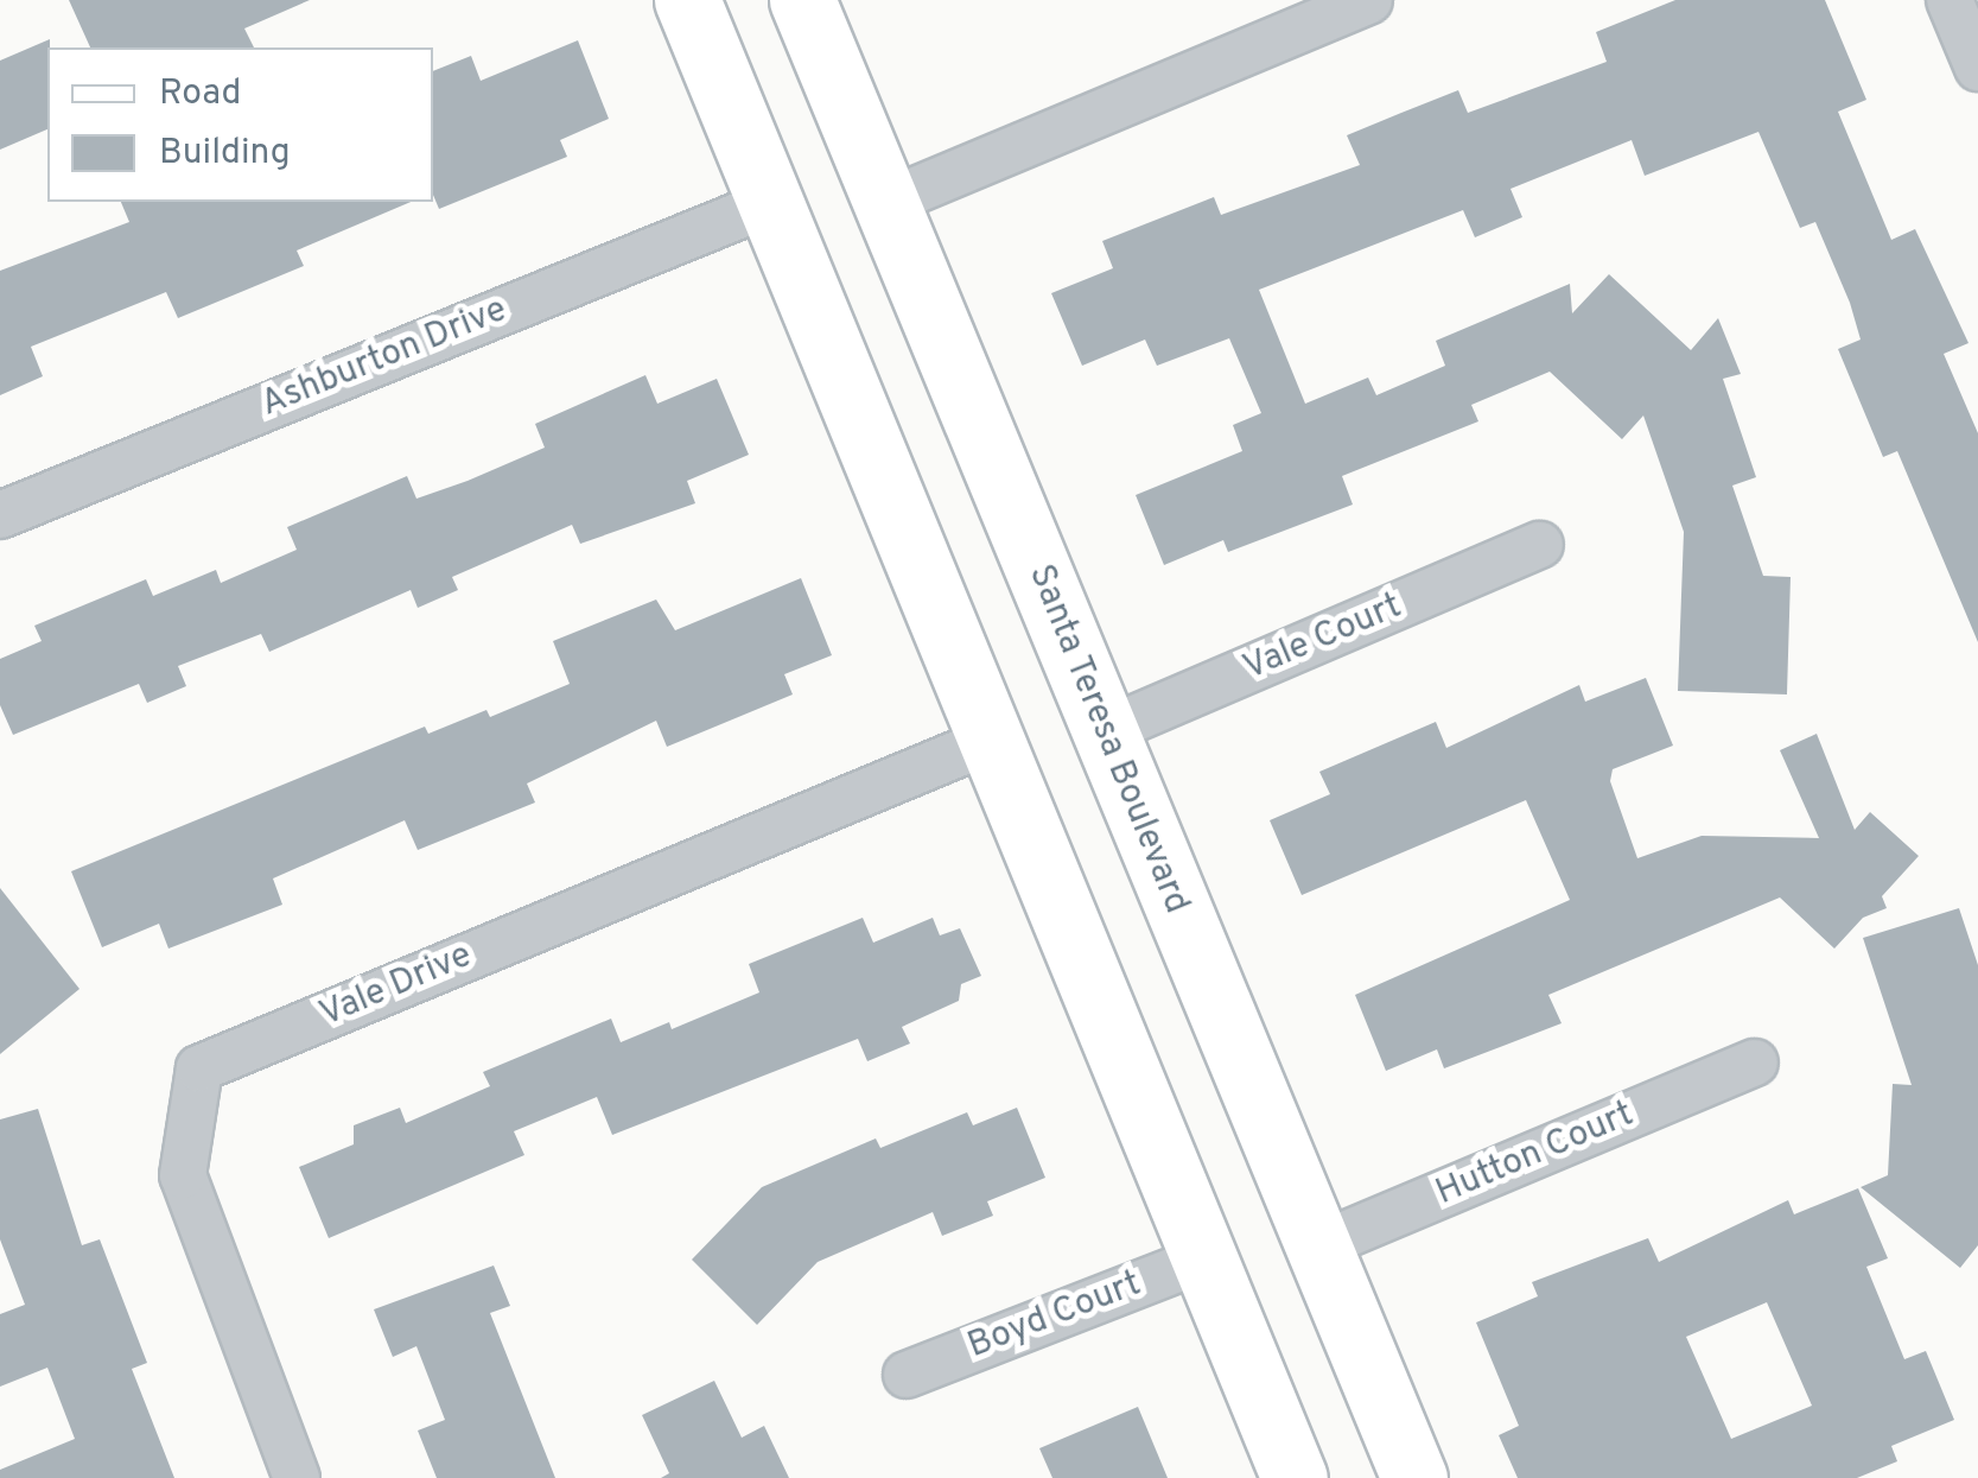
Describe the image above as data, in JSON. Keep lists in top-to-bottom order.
{
  "streets": {
    "main road": ["Santa Teresa Boulevard"],
    "street": [
      "Ashburton Drive",
      "Vale Court",
      "Vale Drive",
      "Hutton Court",
      "Boyd Court"
    ]
  },
  "crossings": [
    ["Vale Court", "Santa Teresa Boulevard"],
    ["Santa Teresa Boulevard", "Hutton Court"]
  ],
  "legend": ["Road", "Building"]
}
